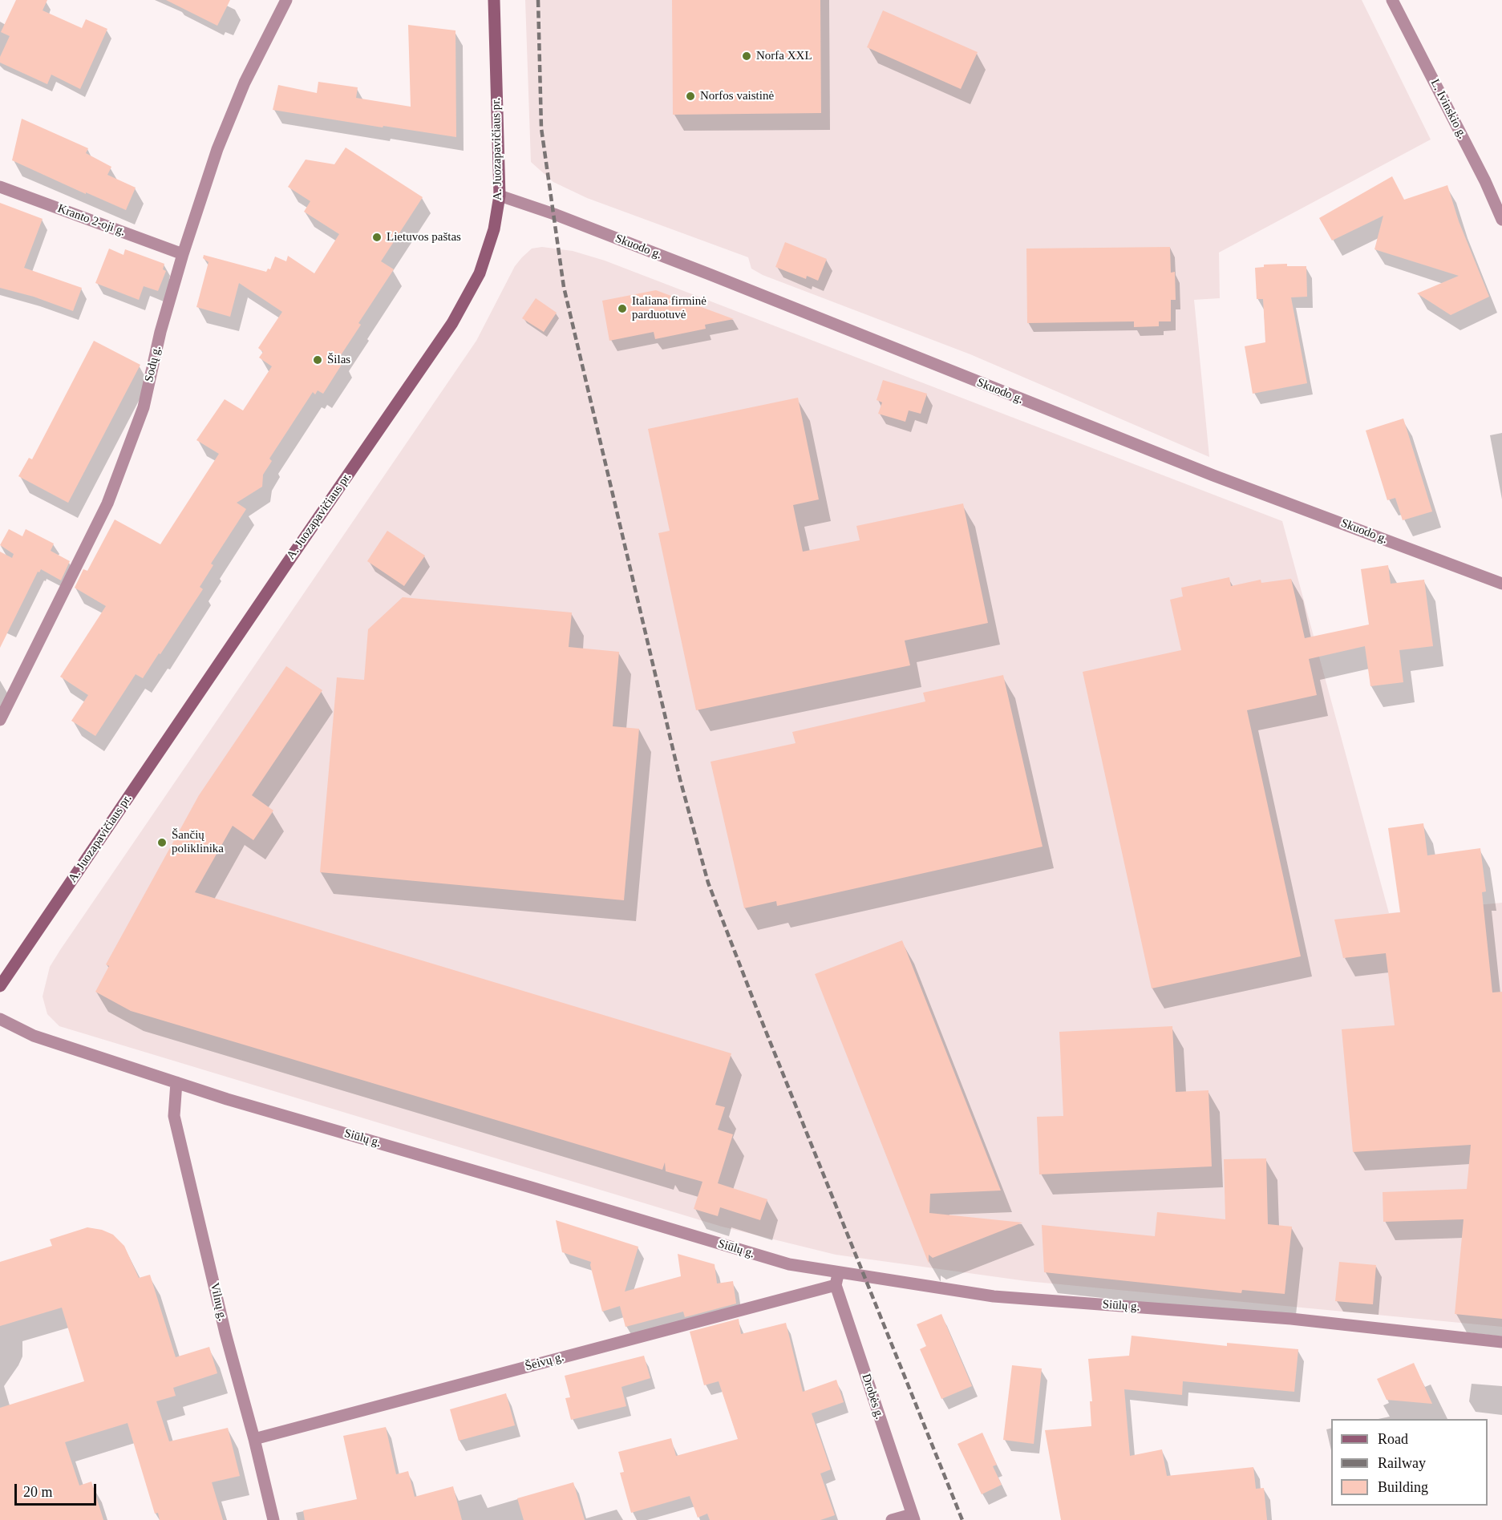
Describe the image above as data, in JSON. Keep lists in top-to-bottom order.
{
  "streets": {
    "main road": ["A. Juozapavičiaus pr."],
    "street": [
      "L. Ivinskio g.",
      "Kranto 2-oji g.",
      "Skuodo g.",
      "Sodų g.",
      "Siūlų g.",
      "Vilnų g.",
      "Šeivų g.",
      "Drobės g."
    ]
  },
  "crossings": [
    ["A. Juozapavičiaus pr.", "Skuodo g."],
    ["Kranto 2-oji g.", "Sodų g."],
    ["Siūlų g.", "Vilnų g."],
    ["Vilnų g.", "Šeivų g."],
    ["Šeivų g.", "Drobės g."]
  ],
  "places": [
    "Norfa XXL",
    "Norfos vaistinė",
    "Lietuvos paštas",
    "Italiana firminė parduotuvė",
    "Šilas",
    "Šančių poliklinika"
  ],
  "legend": ["Road", "Railway", "Building"],
  "scale_bar": "20 m"
}
